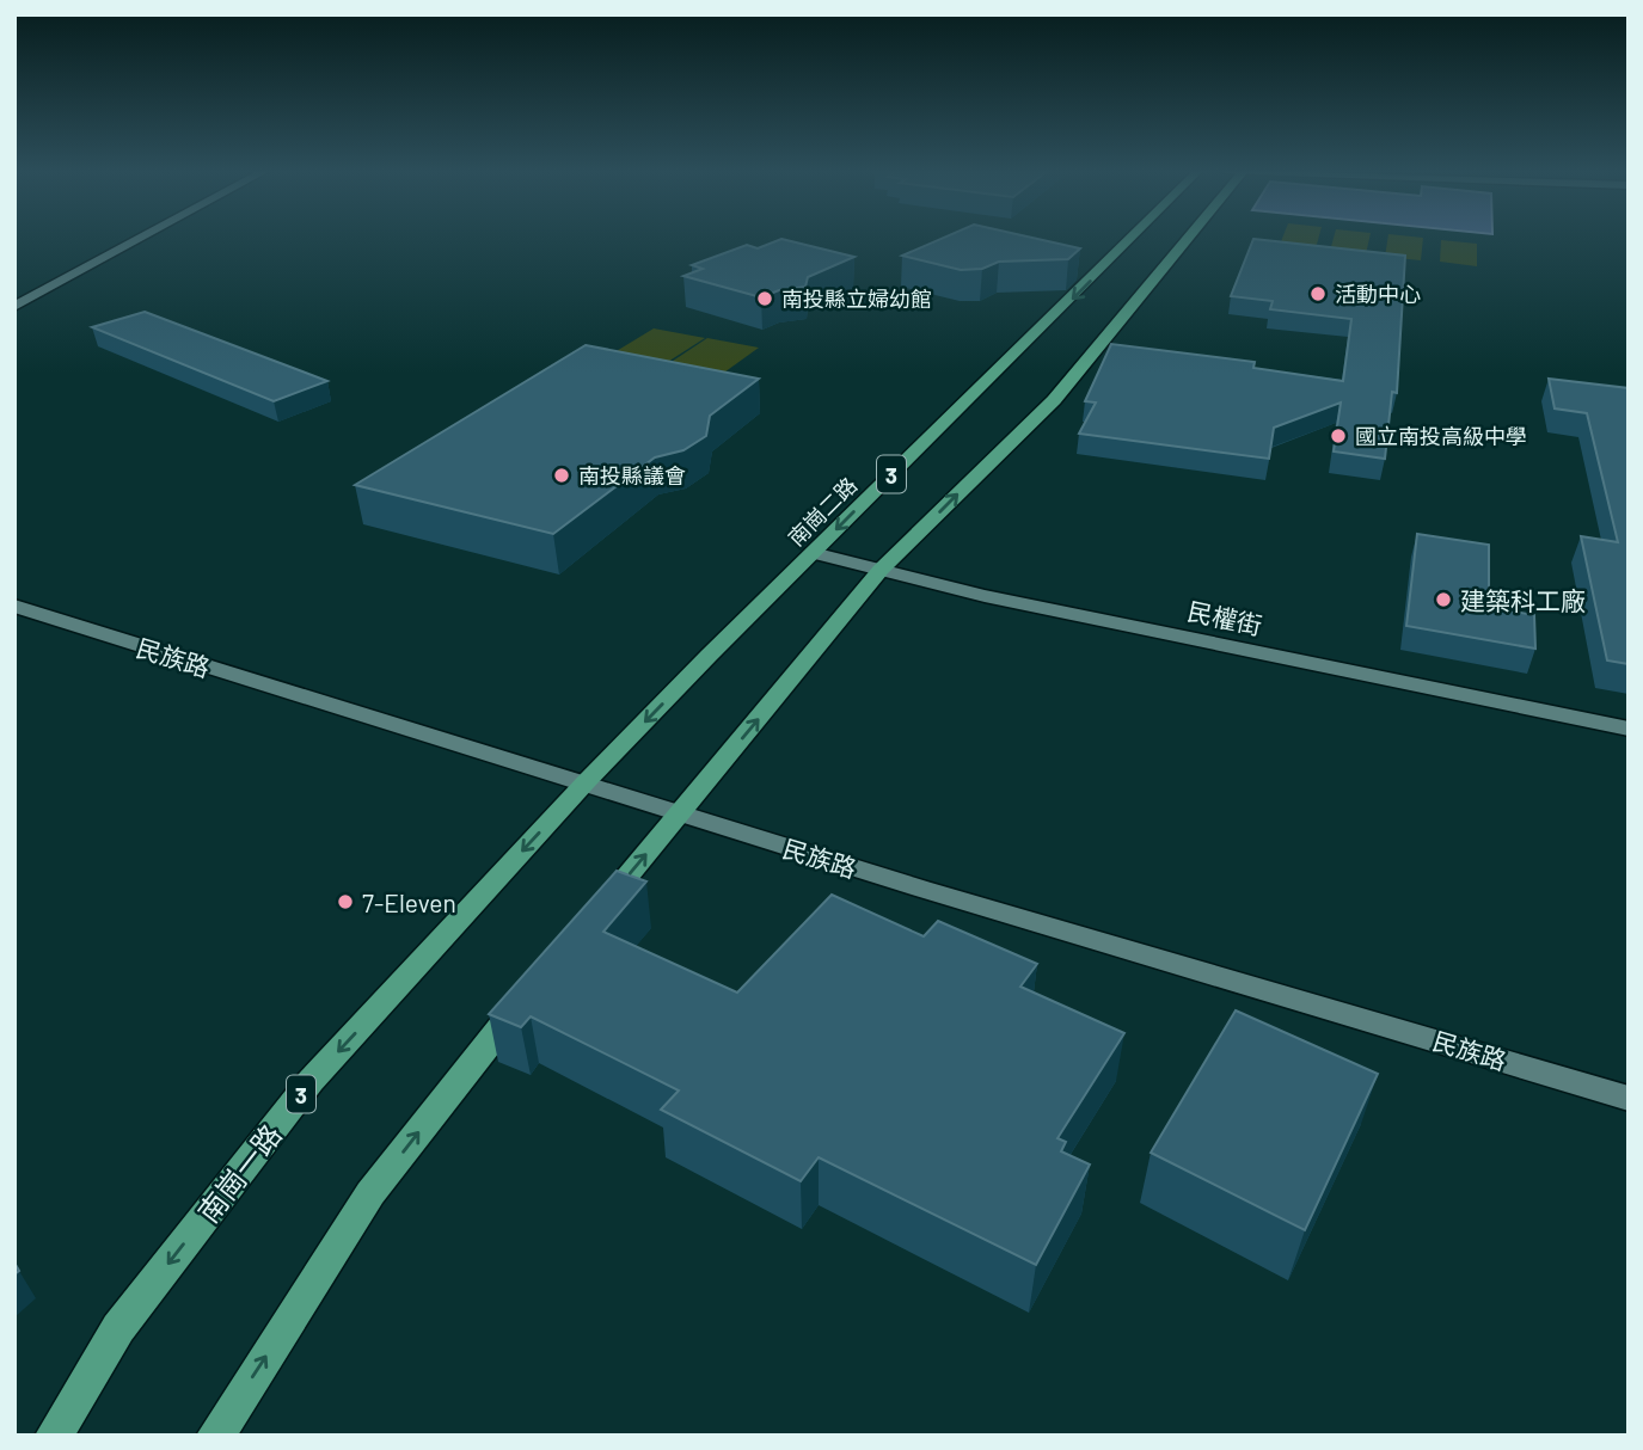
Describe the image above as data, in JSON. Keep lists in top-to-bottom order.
{
  "streets": {
    "main road": ["3", "南崗二路", "南崗一路"],
    "street": ["民權街", "民族路"]
  },
  "crossings": [
    ["3", "民權街"],
    ["3", "民族路"],
    ["南崗二路", "民權街"],
    ["南崗二路", "民族路"],
    ["南崗二路", "南崗一路"],
    ["民族路", "南崗一路"]
  ],
  "places": [
    "活動中心",
    "南投縣立婦幼館",
    "國立南投高級中學",
    "南投縣議會",
    "建築科工廠",
    "7-Eleven"
  ]
}
